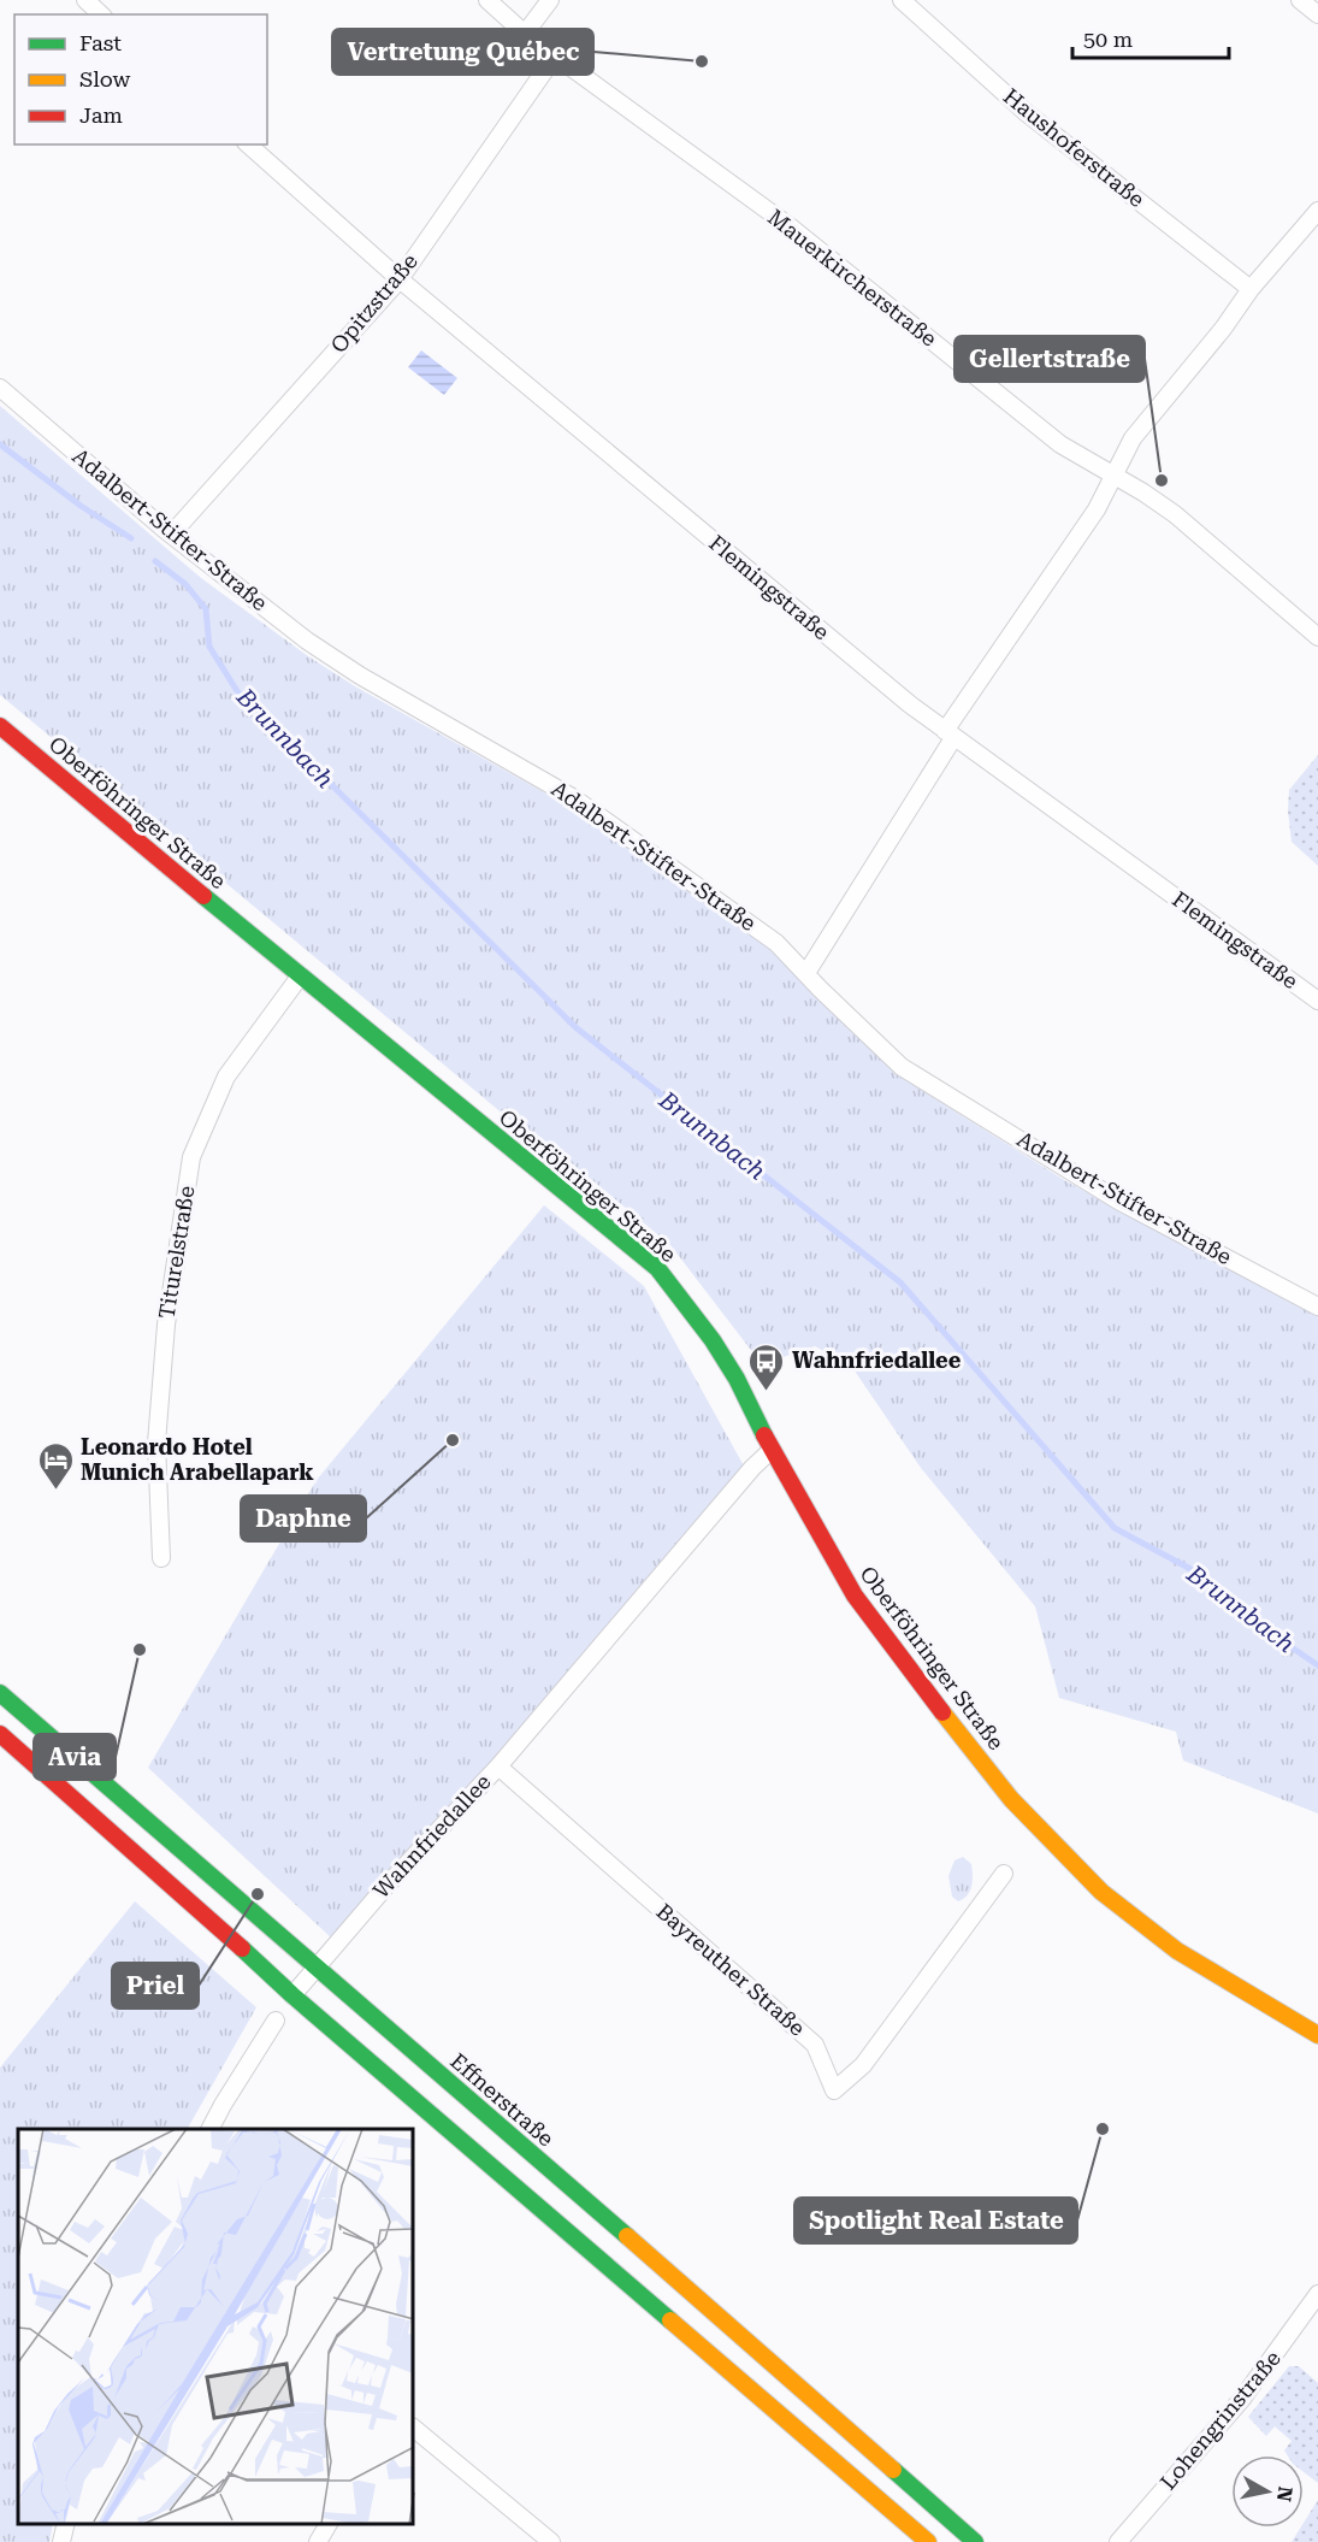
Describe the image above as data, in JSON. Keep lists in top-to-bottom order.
{
  "streets": {
    "main road": ["Oberföhringer Straße", "Effnerstraße"],
    "street": [
      "Haushoferstraße",
      "Mauerkircherstraße",
      "Opitzstraße",
      "Adalbert-Stifter-Straße",
      "Flemingstraße",
      "Titurelstraße",
      "Wahnfriedallee",
      "Bayreuther Straße",
      "Lohengrinstraße"
    ]
  },
  "crossings": [
    ["Mauerkircherstraße", "Opitzstraße"],
    ["Opitzstraße", "Adalbert-Stifter-Straße"],
    ["Opitzstraße", "Flemingstraße"],
    ["Oberföhringer Straße", "Titurelstraße"],
    ["Oberföhringer Straße", "Wahnfriedallee"],
    ["Wahnfriedallee", "Bayreuther Straße"],
    ["Wahnfriedallee", "Effnerstraße"]
  ],
  "water": ["Brunnbach"],
  "places": {
    "other": [
      "Vertretung Québec",
      "Gellertstraße",
      "Daphne",
      "Avia",
      "Priel",
      "Spotlight Real Estate"
    ],
    "bus stop": ["Wahnfriedallee"],
    "hotel": ["Leonardo Hotel Munich Arabellapark"]
  },
  "legend": ["Fast", "Slow", "Jam"],
  "scale_bar": "50 m",
  "north": "right"
}
